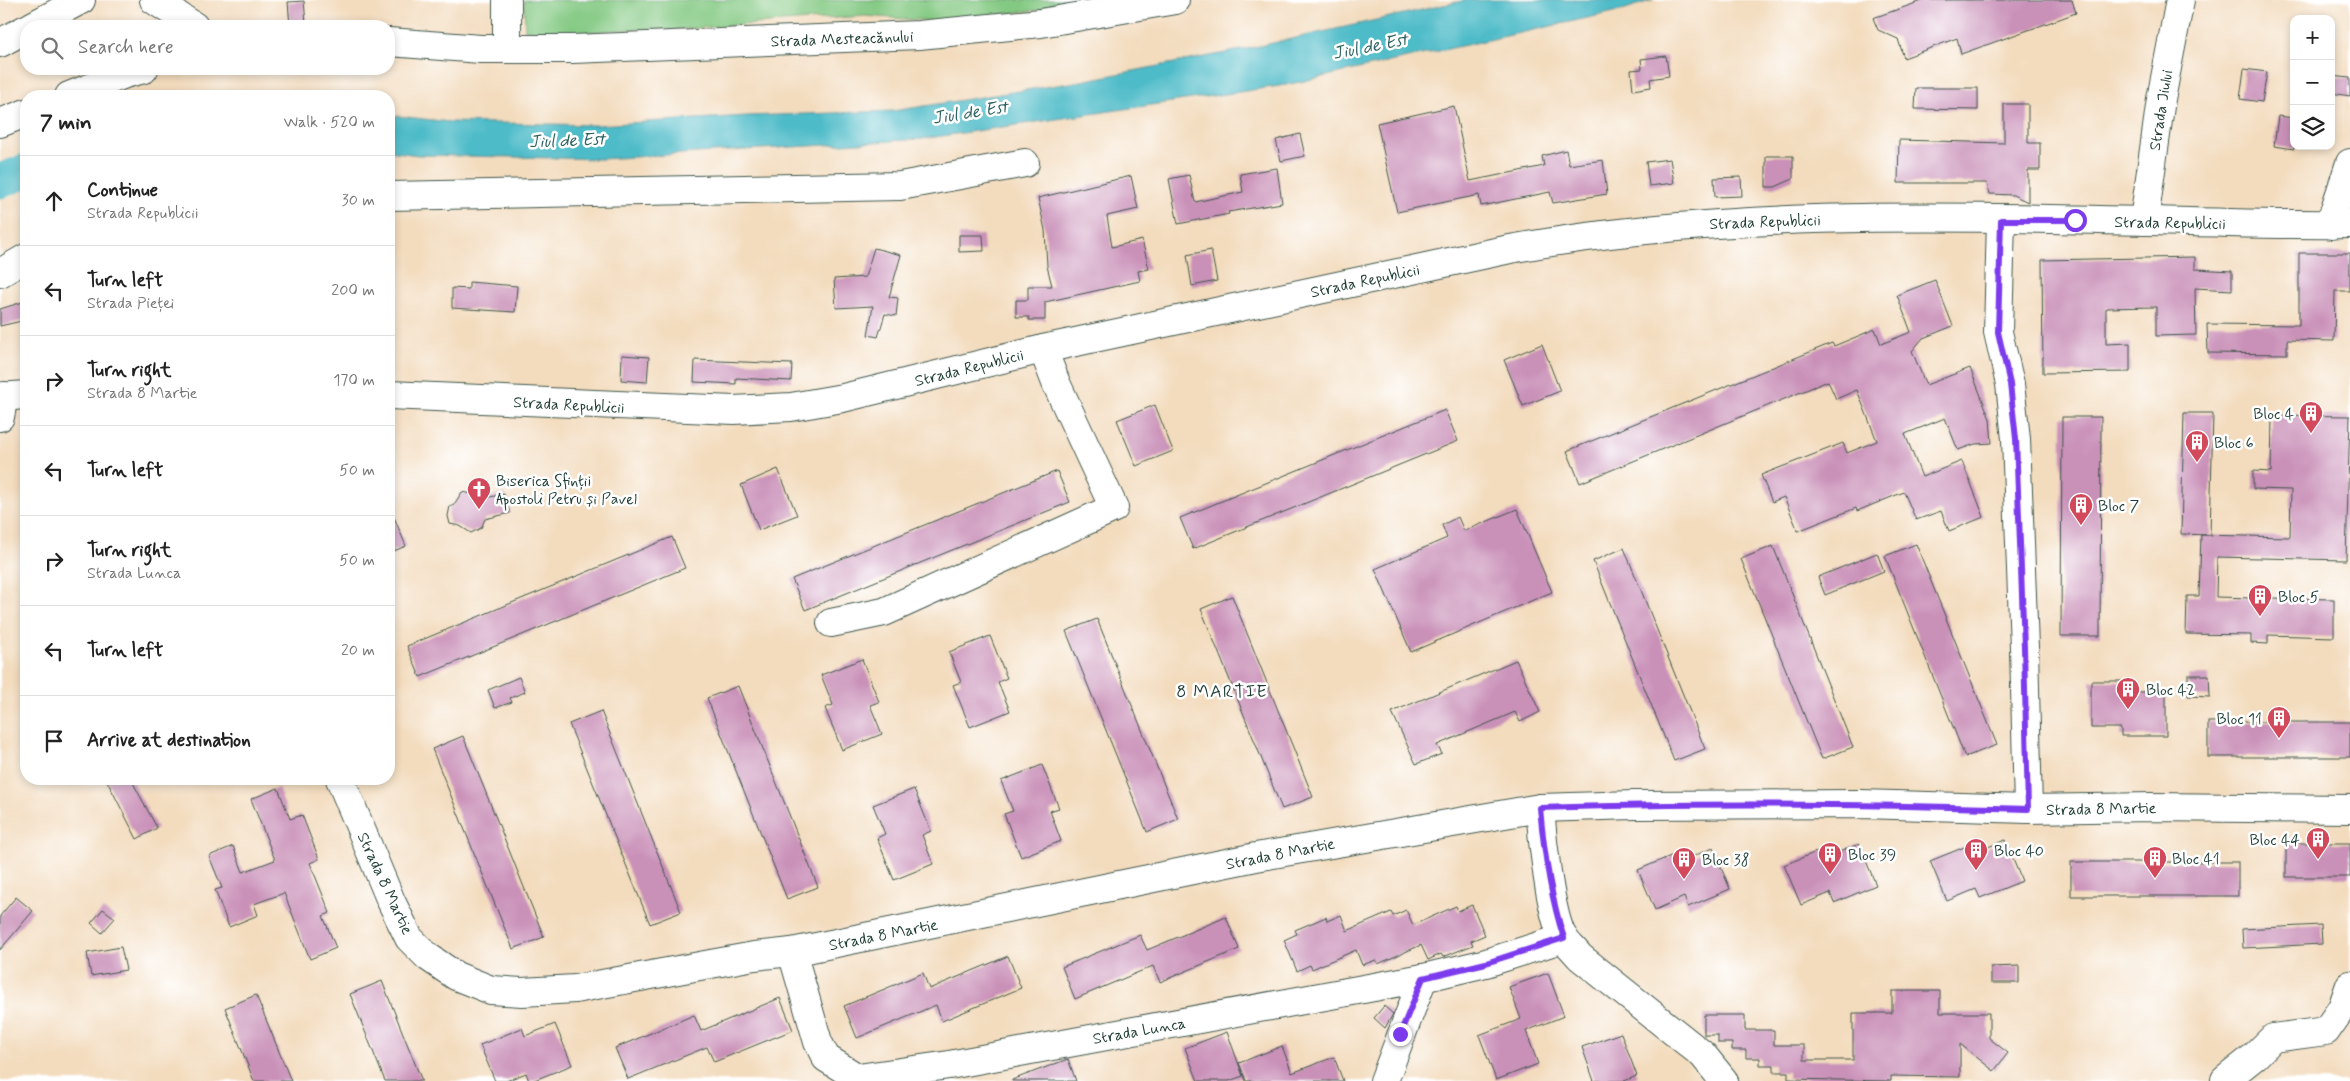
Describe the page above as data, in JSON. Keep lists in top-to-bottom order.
{
  "streets": {
    "street": [
      "Strada Mesteacănului",
      "Strada Jiului",
      "Strada Republicii",
      "Strada 8 Martie",
      "Strada Lunca"
    ]
  },
  "crossings": [
    ["Strada Jiului", "Strada Republicii"],
    ["Strada 8 Martie", "Strada Lunca"]
  ],
  "districts": ["8 MARTIE"],
  "water": ["Jiul de Est"],
  "places": {
    "building": [
      "Bloc 4",
      "Bloc 6",
      "Bloc 7",
      "Bloc 5",
      "Bloc 42",
      "Bloc 11",
      "Bloc 44",
      "Bloc 40",
      "Bloc 39",
      "Bloc 41",
      "Bloc 38"
    ],
    "church": ["Biserica Sfinții Apostoli Petru și Pavel"]
  },
  "page": {
    "map_buttons": ["+", "−"],
    "search": "Search here",
    "heading": ["7 min", "Walk · 520 m"],
    "list": [
      ["Continue", "Strada Republicii", "30 m"],
      ["Turn left", "Strada Pieței", "200 m"],
      ["Turn right", "Strada 8 Martie", "170 m"],
      ["Turn left", "50 m"],
      ["Turn right", "Strada Lunca", "50 m"],
      ["Turn left", "20 m"],
      "Arrive at destination"
    ]
  }
}
